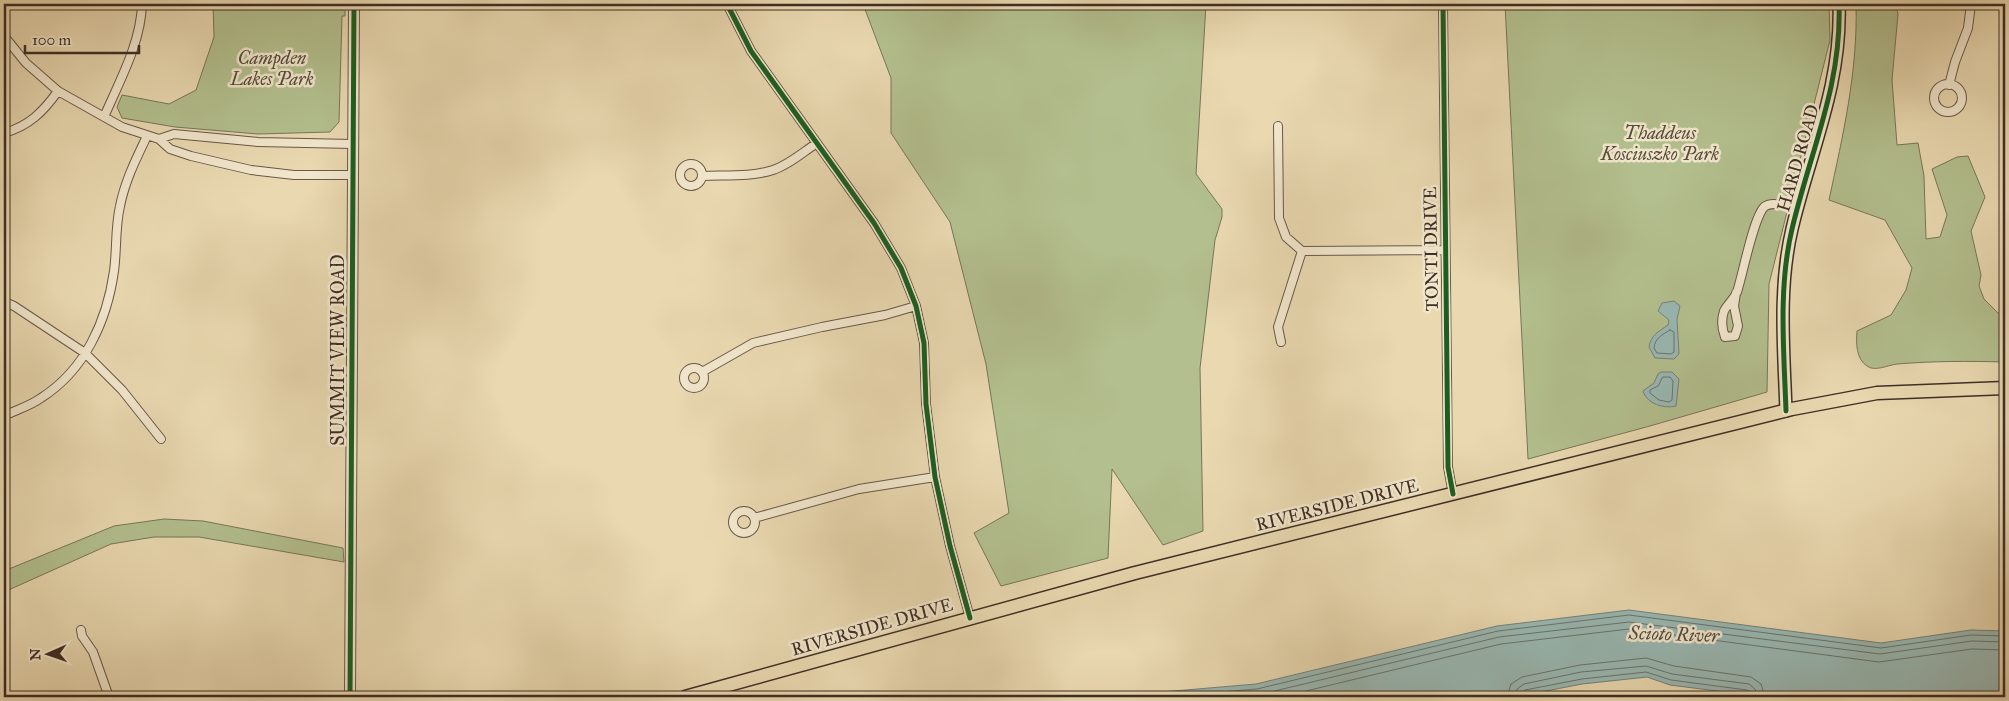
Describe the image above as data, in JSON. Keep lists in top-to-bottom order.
{
  "streets": {
    "main road": ["HARD ROAD", "RIVERSIDE DRIVE"],
    "street": ["TONTI DRIVE", "SUMMIT VIEW ROAD"]
  },
  "crossings": [
    ["HARD ROAD", "RIVERSIDE DRIVE"],
    ["TONTI DRIVE", "RIVERSIDE DRIVE"]
  ],
  "water": ["Scioto River"],
  "parks": ["Campden Lakes Park", "Thaddeus Kosciuszko Park"],
  "scale_bar": "100 m",
  "north": "left"
}
